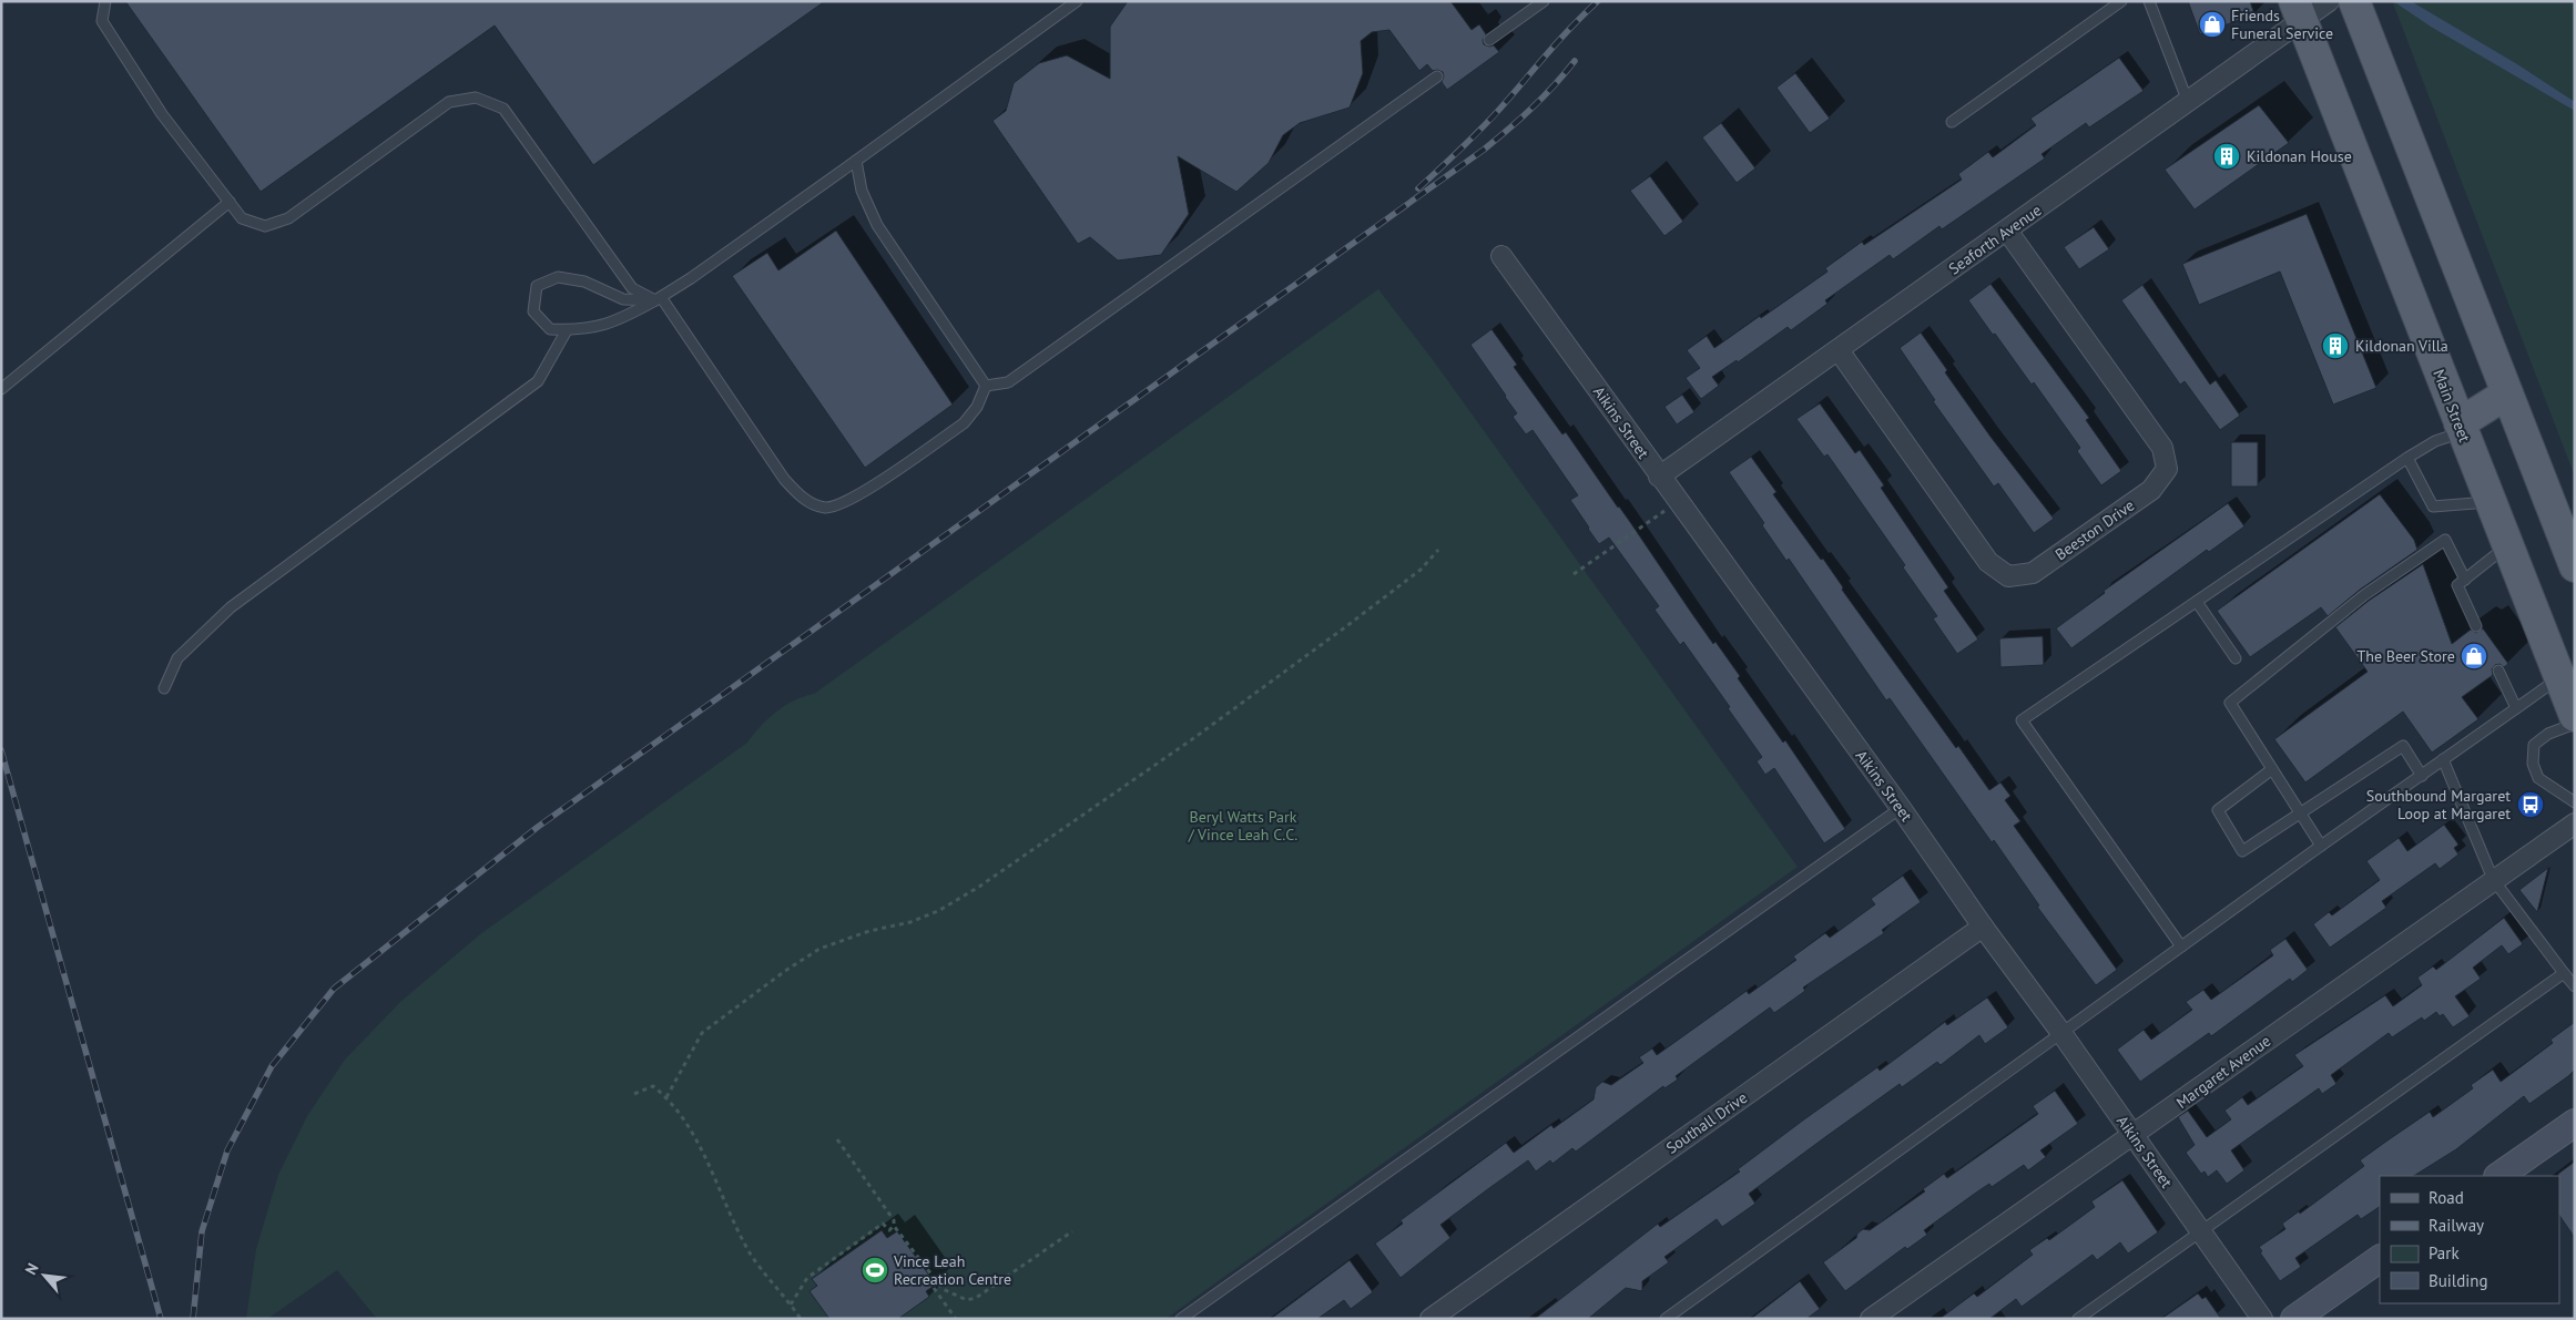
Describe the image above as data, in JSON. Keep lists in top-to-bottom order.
{
  "streets": {
    "main road": ["Main Street"],
    "street": [
      "Seaforth Avenue",
      "Aikins Street",
      "Beeston Drive",
      "Margaret Avenue",
      "Southall Drive"
    ]
  },
  "crossings": [
    ["Seaforth Avenue", "Main Street"],
    ["Seaforth Avenue", "Aikins Street"],
    ["Seaforth Avenue", "Beeston Drive"],
    ["Aikins Street", "Margaret Avenue"],
    ["Aikins Street", "Southall Drive"]
  ],
  "parks": ["Beryl Watts Park / Vince Leah C.C."],
  "places": {
    "shop": ["Friends Funeral Service", "The Beer Store"],
    "building": ["Kildonan House", "Kildonan Villa"],
    "bus stop": ["Southbound Margaret Loop at Margaret"],
    "sports": ["Vince Leah Recreation Centre"]
  },
  "legend": [
    "Road",
    "Railway",
    "Park",
    "Building"
  ],
  "north": "top left"
}
